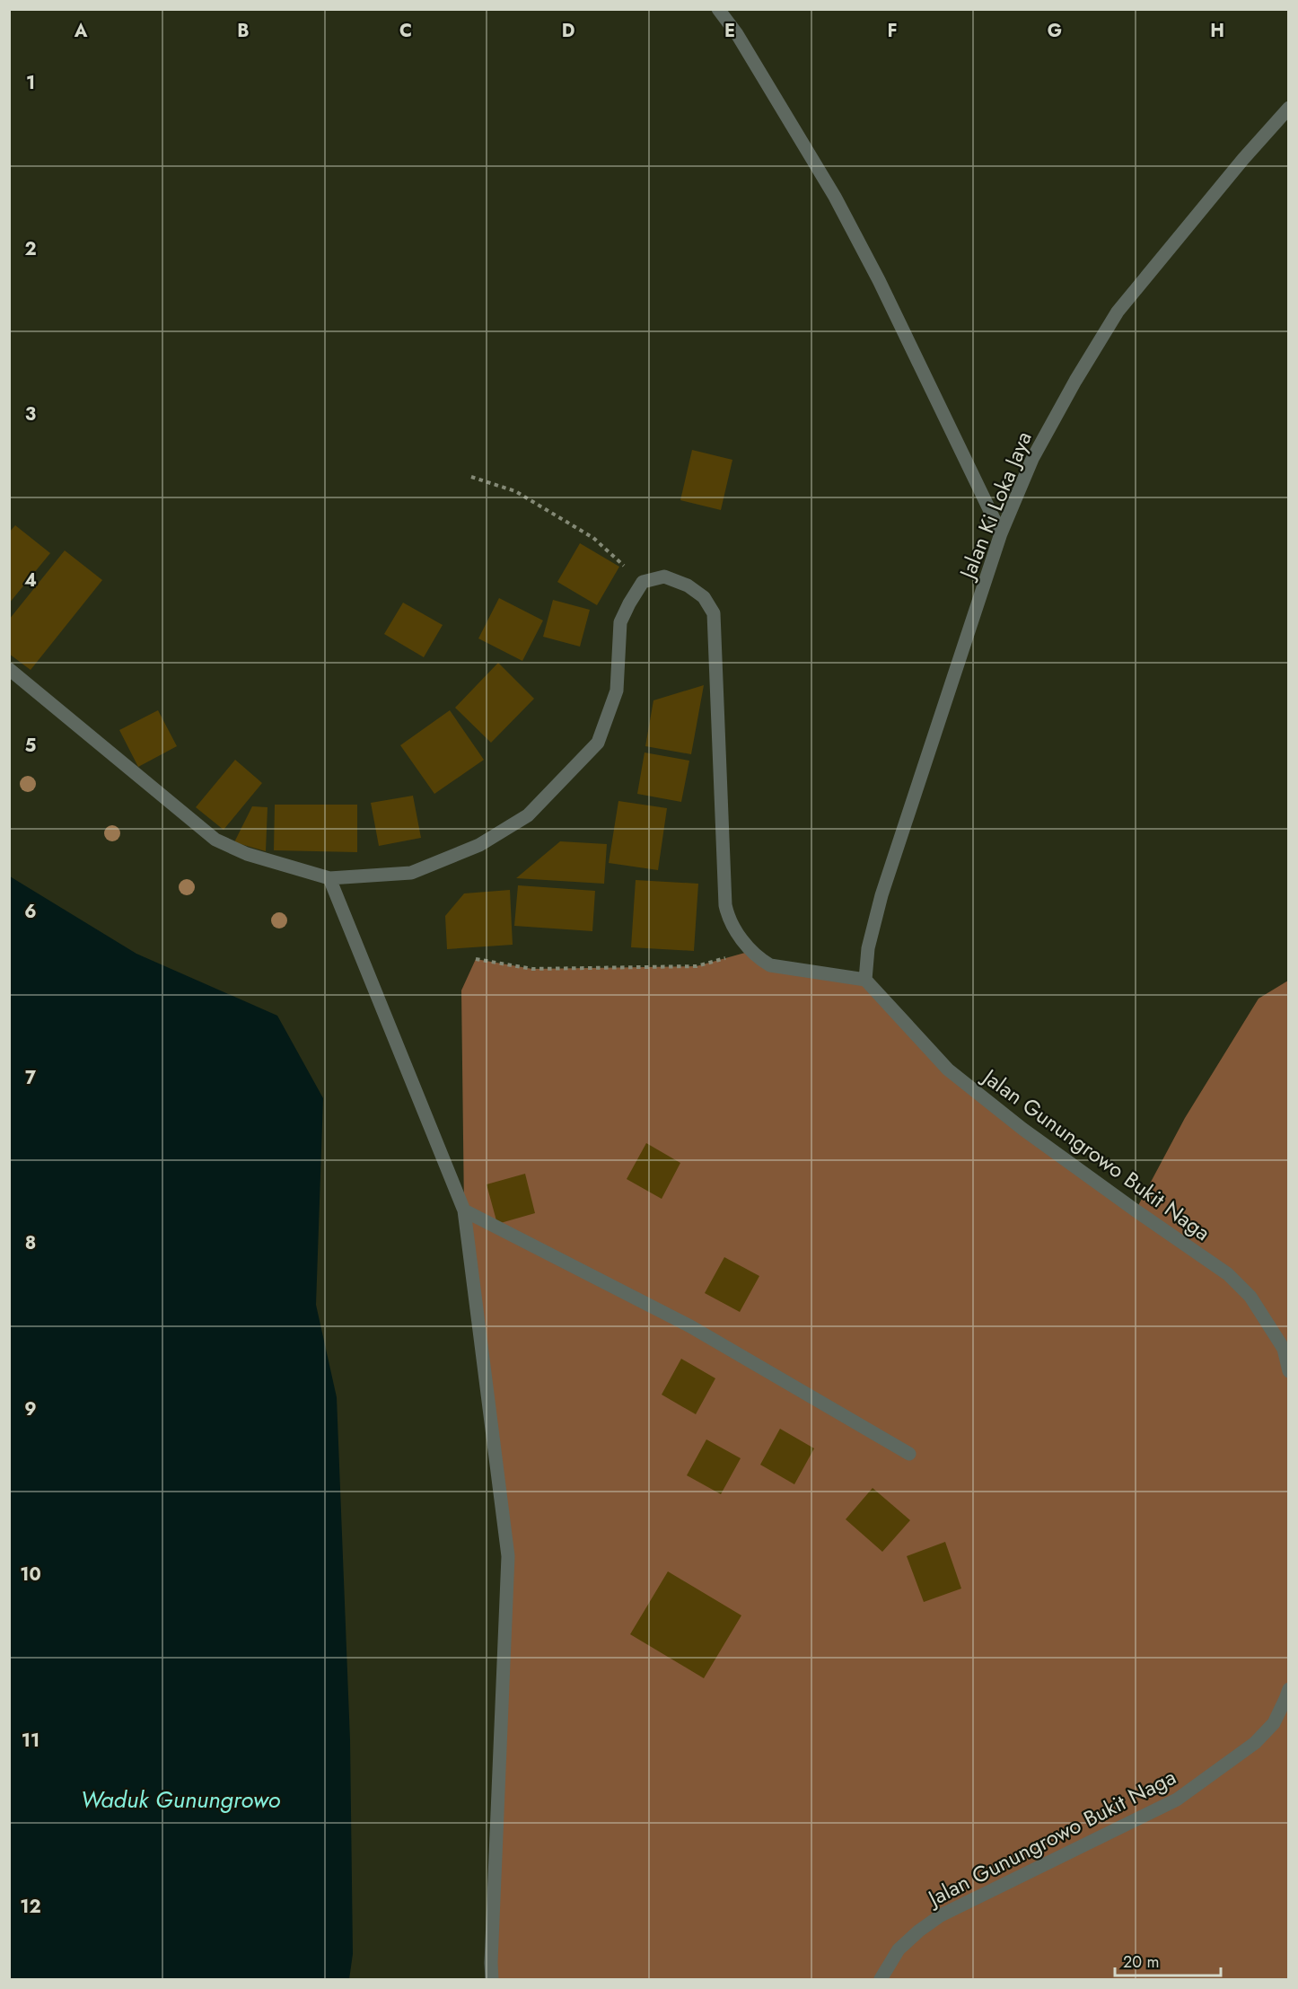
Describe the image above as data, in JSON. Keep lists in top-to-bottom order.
{
  "streets": {
    "street": ["Jalan Ki Loka Jaya", "Jalan Gunungrowo Bukit Naga"]
  },
  "crossings": [
    ["Jalan Ki Loka Jaya", "Jalan Gunungrowo Bukit Naga"]
  ],
  "water": ["Waduk Gunungrowo"],
  "scale_bar": "20 m",
  "grid": {
    "columns": [
      "A",
      "B",
      "C",
      "D",
      "E",
      "F",
      "G",
      "H"
    ],
    "rows": [
      "1",
      "2",
      "3",
      "4",
      "5",
      "6",
      "7",
      "8",
      "9",
      "10",
      "11",
      "12"
    ]
  }
}
